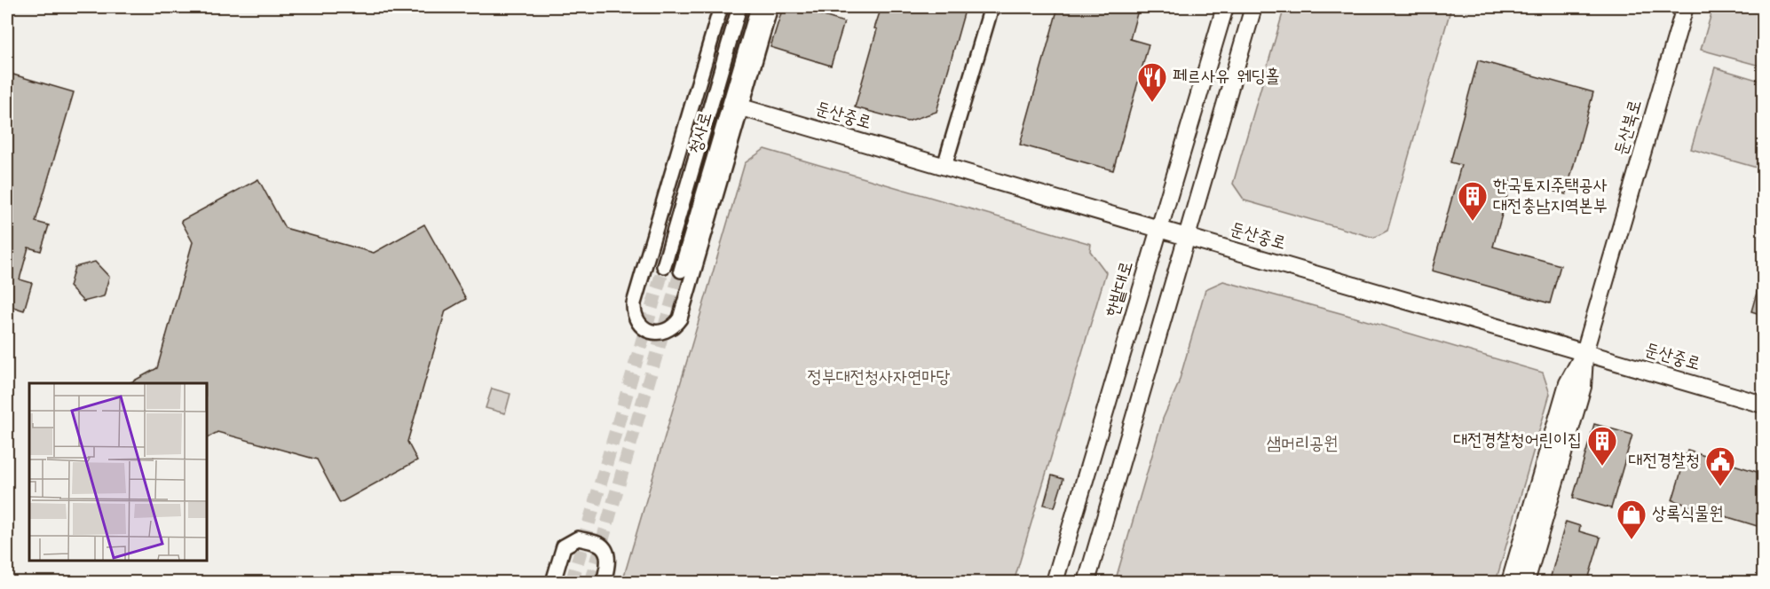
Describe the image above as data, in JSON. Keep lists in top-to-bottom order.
{
  "streets": {
    "main road": ["둔산중로", "둔산북로", "한밭대로"],
    "street": ["청사로"]
  },
  "crossings": [
    ["둔산중로", "둔산북로"],
    ["둔산중로", "한밭대로"]
  ],
  "parks": ["정부대전청사자연마당", "샘머리공원"],
  "places": {
    "restaurant": ["페르사유 웨딩홀"],
    "building": ["한국토지주택공사 대전충남지역본부", "대전경찰청어린이집"],
    "public building": ["대전경찰청"],
    "shop": ["상록식물원"]
  }
}
